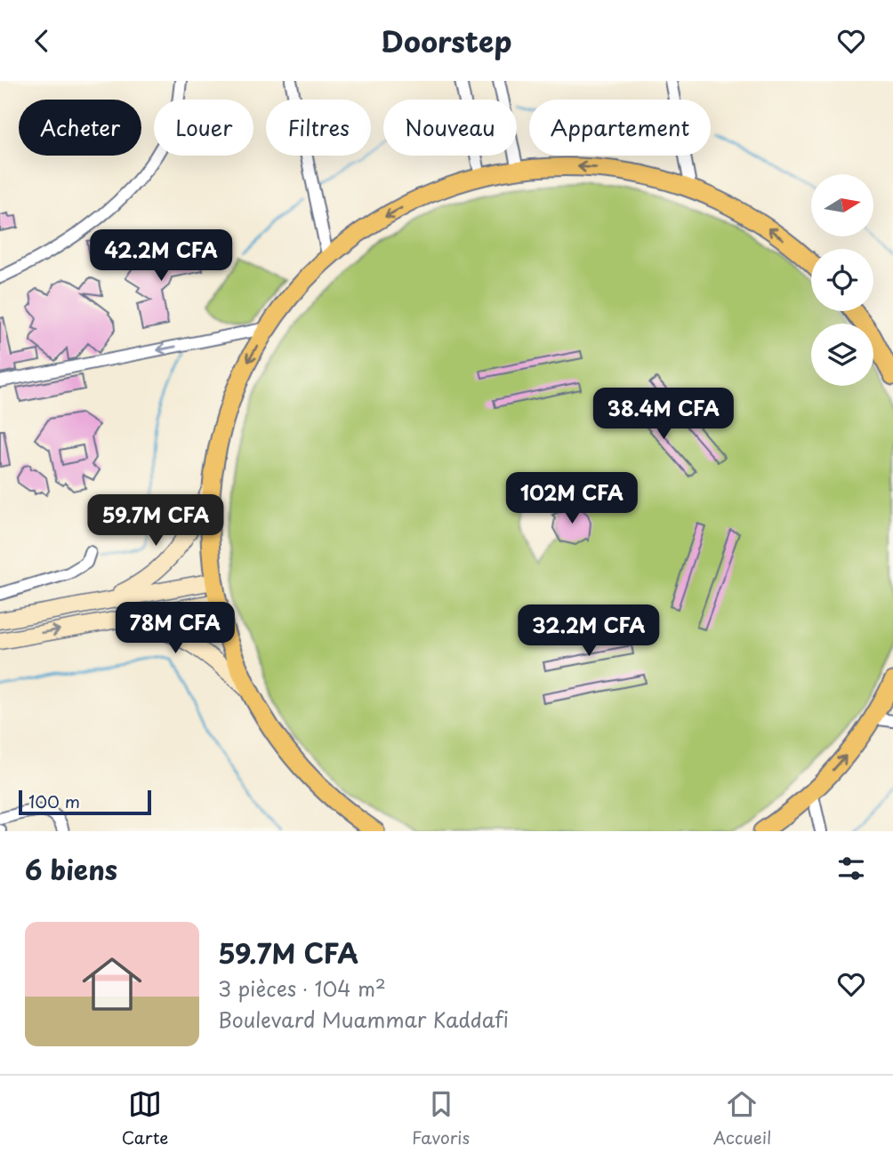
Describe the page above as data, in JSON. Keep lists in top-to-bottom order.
{
  "scale_bar": "100 m",
  "north": "right",
  "page": {
    "header": "Doorstep",
    "chip": [
      "Acheter",
      "Louer",
      "Filtres",
      "Nouveau",
      "Appartement"
    ],
    "price": [
      "42.2M CFA",
      "38.4M CFA",
      "102M CFA",
      "59.7M CFA",
      "78M CFA",
      "32.2M CFA"
    ],
    "scale": "100 m",
    "heading": "6 biens",
    "list": [
      {
        "name": "59.7M CFA",
        "note": "3 pièces · 104 m² · Boulevard Muammar Kaddafi"
      }
    ],
    "tabs": ["Carte", "Favoris", "Accueil"]
  }
}
